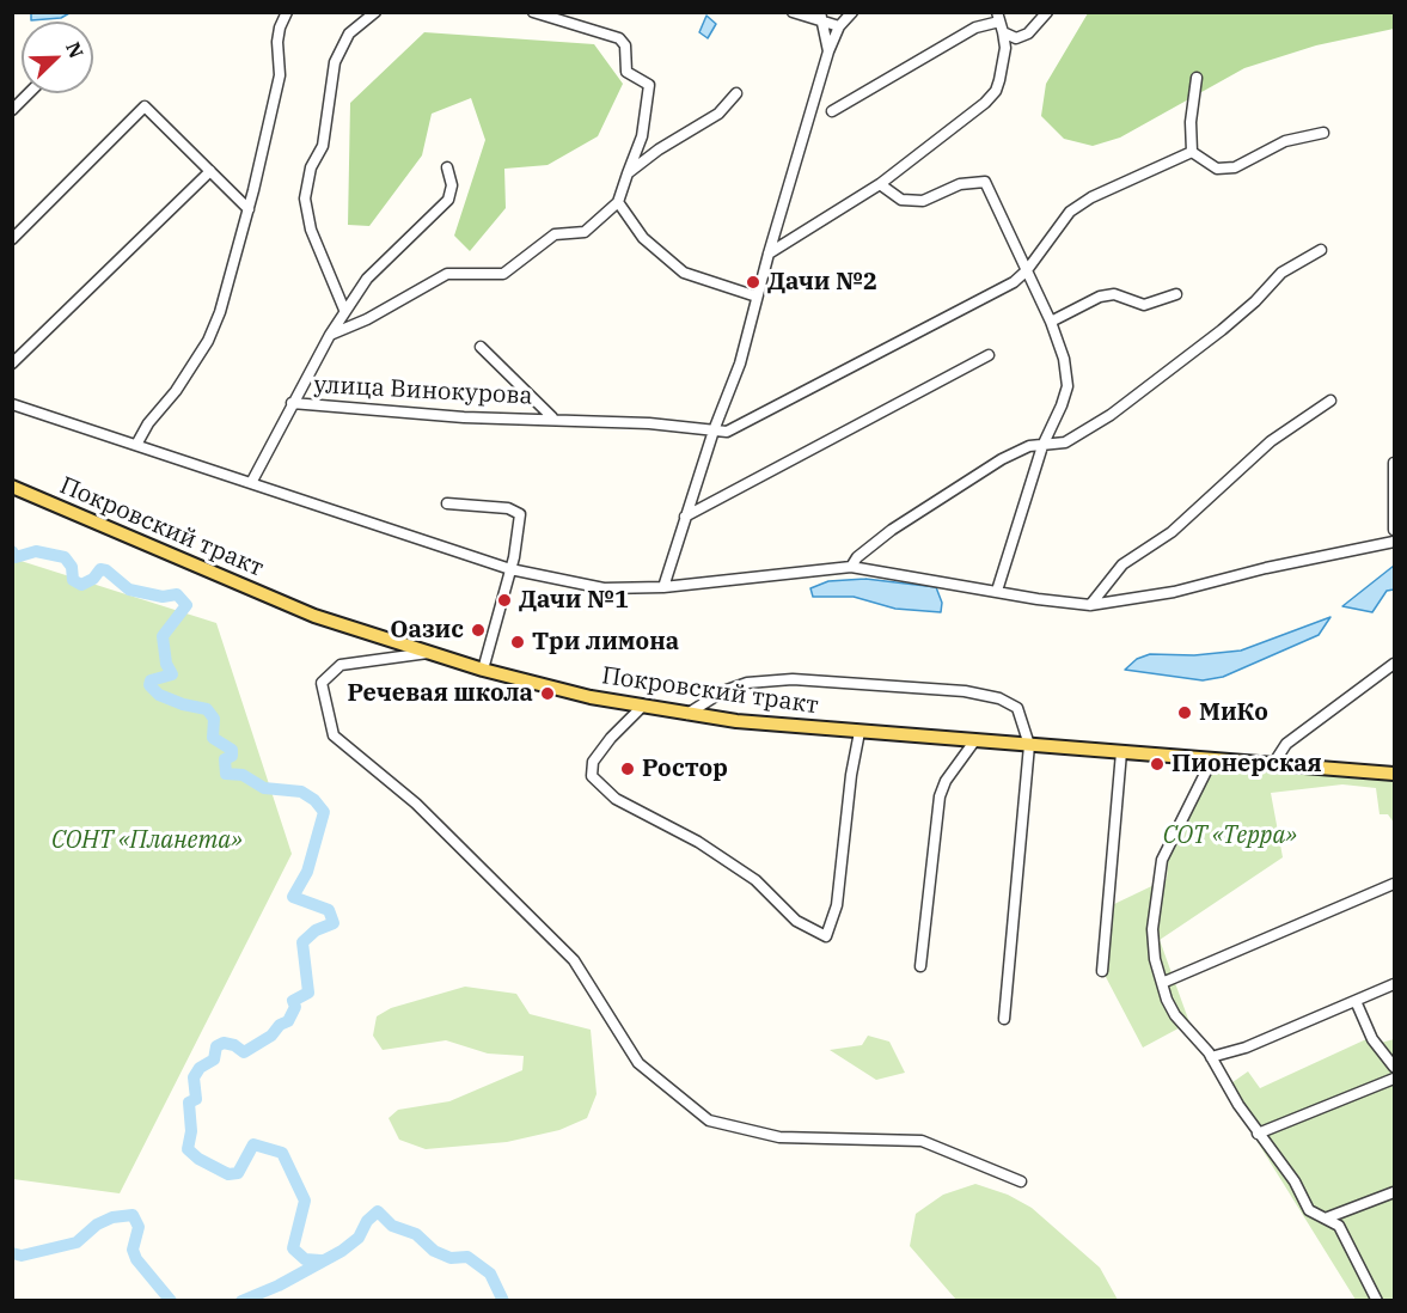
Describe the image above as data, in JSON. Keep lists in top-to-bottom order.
{
  "streets": {
    "main road": ["Покровский тракт"],
    "street": ["улица Винокурова"]
  },
  "parks": ["СОТ «Терра»", "СОНТ «Планета»"],
  "places": [
    "Дачи №2",
    "Дачи №1",
    "Оазис",
    "Три лимона",
    "Речевая школа",
    "МиКо",
    "Пионерская",
    "Ростор"
  ],
  "north": "top right"
}
